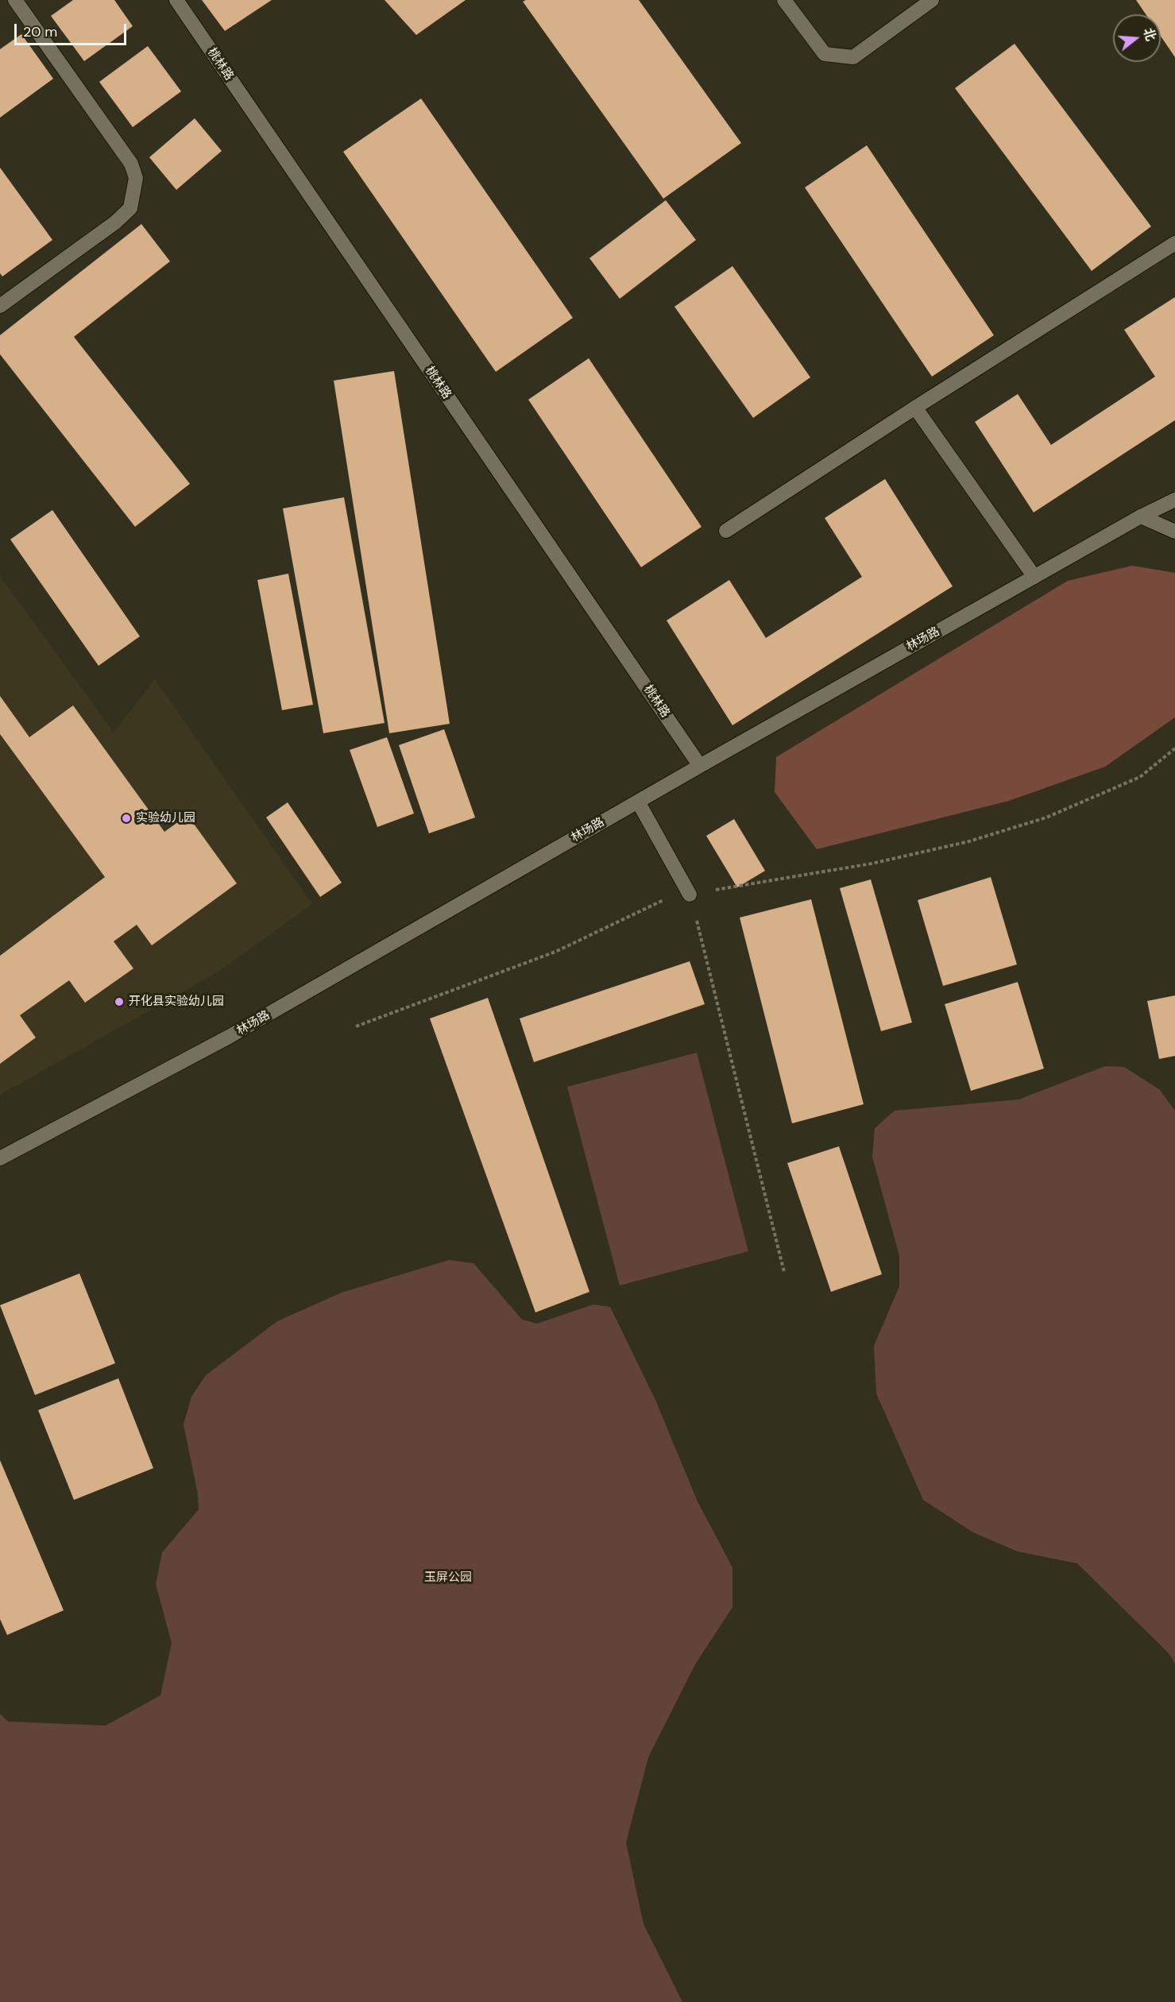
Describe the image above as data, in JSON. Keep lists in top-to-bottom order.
{
  "streets": {
    "street": ["桃林路", "林场路"]
  },
  "crossings": [
    ["桃林路", "林场路"]
  ],
  "parks": ["玉屏公园"],
  "places": ["实验幼儿园", "开化县实验幼儿园"],
  "scale_bar": "20 m",
  "north": "right"
}
